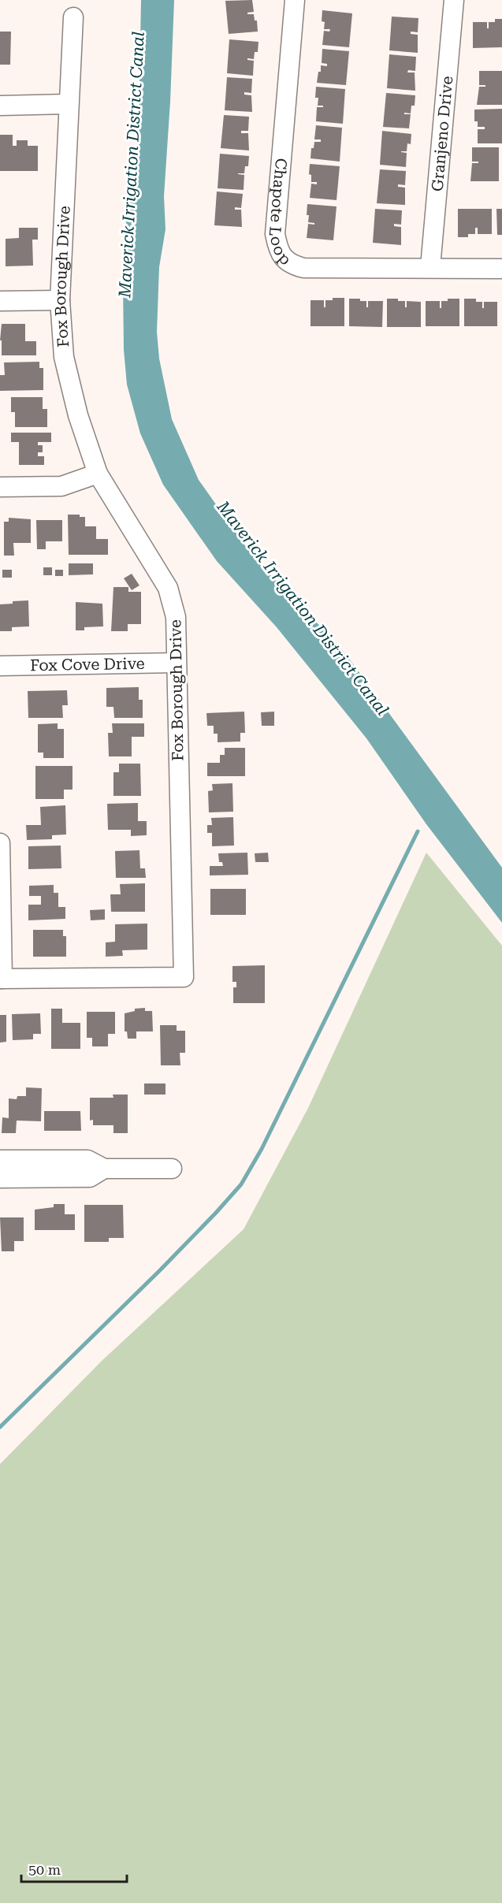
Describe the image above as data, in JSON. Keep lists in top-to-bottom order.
{
  "streets": {
    "street": [
      "Granjeno Drive",
      "Chapote Loop",
      "Fox Borough Drive",
      "Fox Cove Drive"
    ]
  },
  "crossings": [
    ["Granjeno Drive", "Chapote Loop"],
    ["Fox Borough Drive", "Fox Cove Drive"]
  ],
  "water": ["Maverick Irrigation District Canal"],
  "scale_bar": "50 m"
}
